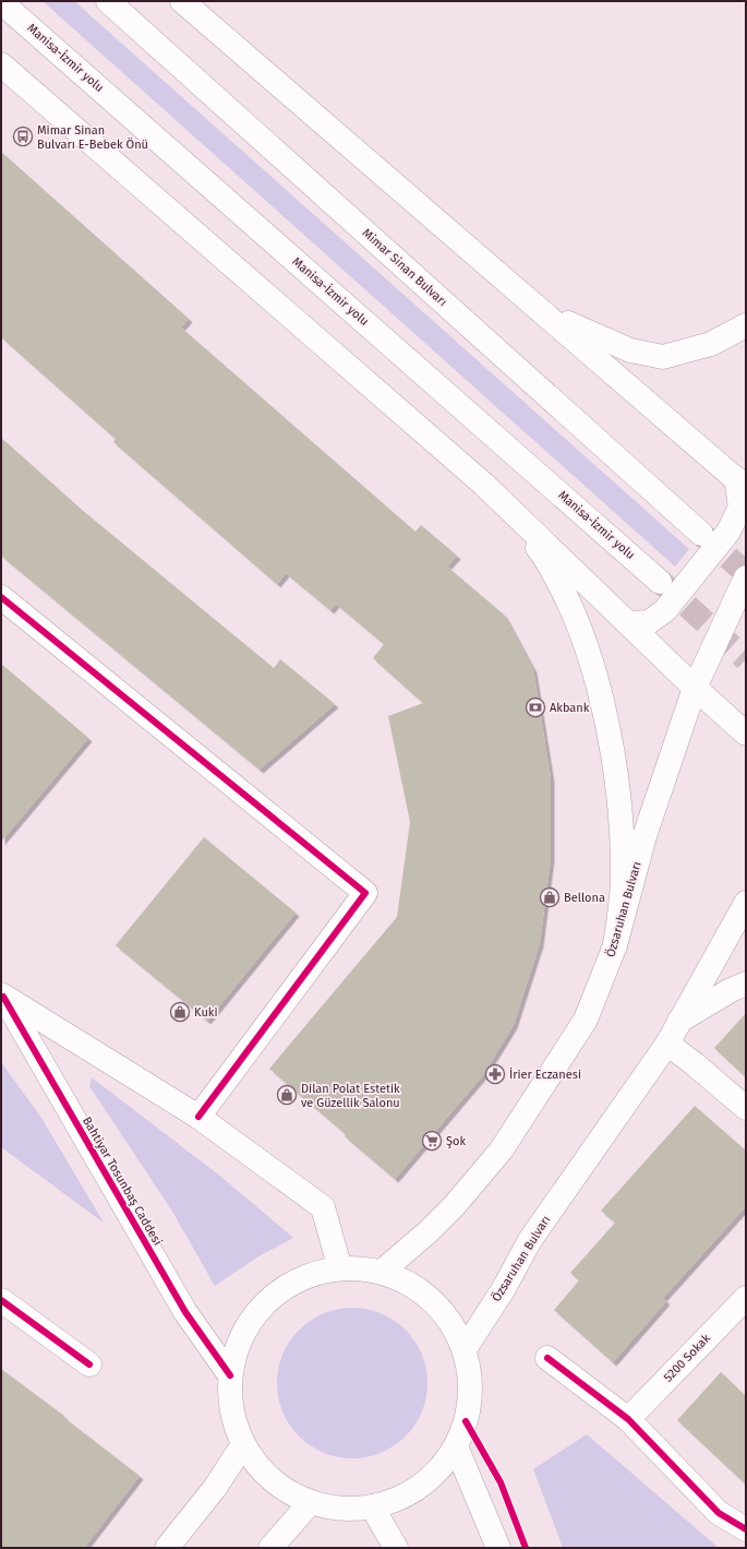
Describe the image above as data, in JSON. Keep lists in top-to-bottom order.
{
  "streets": {
    "main road": [
      "Manisa-İzmir yolu",
      "Mimar Sinan Bulvarı",
      "Özsaruhan Bulvarı",
      "Bahtiyar Tosunbaş Caddesi",
      "5200 Sokak"
    ]
  },
  "places": {
    "bus stop": ["Mimar Sinan Bulvarı E-Bebek Önü"],
    "bank": ["Akbank"],
    "shop": ["Bellona", "Kuki", "Dilan Polat Estetik ve Güzellik Salonu"],
    "pharmacy": ["İrier Eczanesi"],
    "supermarket": ["Şok"]
  }
}
